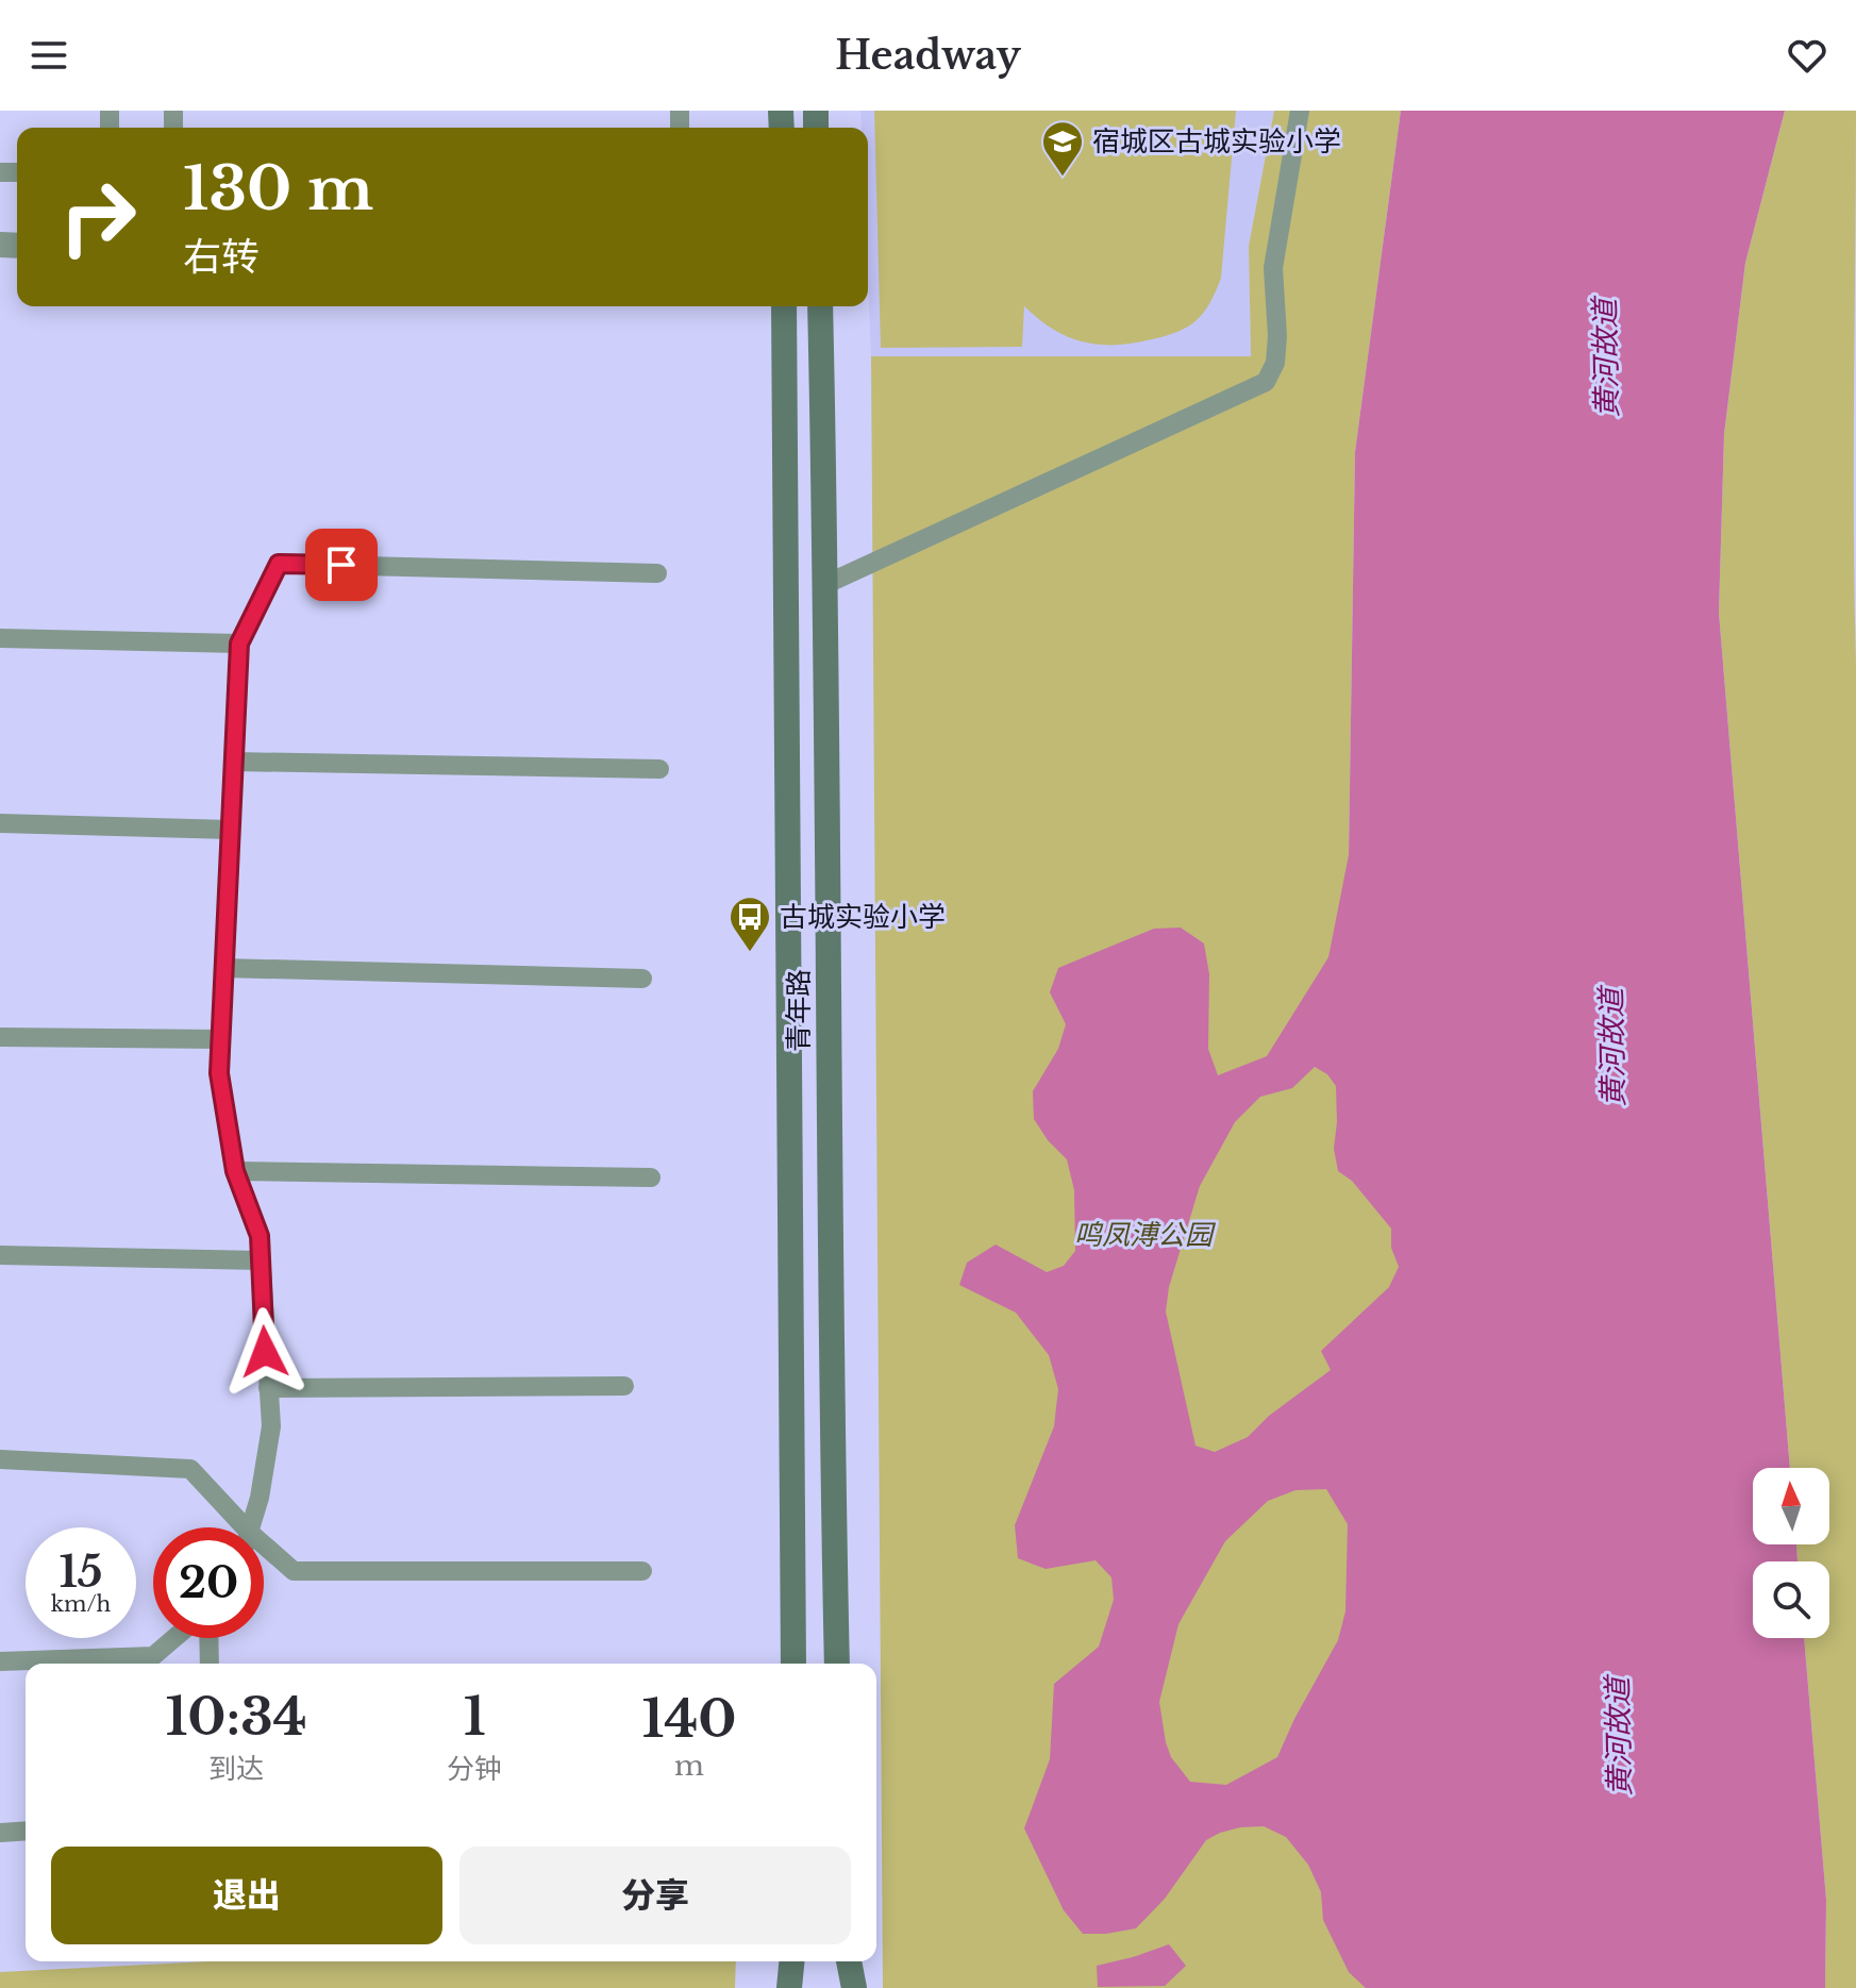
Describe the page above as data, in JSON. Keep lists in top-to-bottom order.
{
  "streets": {
    "street": ["青年路"]
  },
  "water": ["黄河故道"],
  "parks": ["鸣凤溥公园"],
  "places": {
    "school or university": ["宿城区古城实验小学"],
    "bus stop": ["古城实验小学"]
  },
  "north": "top",
  "page": {
    "header": "Headway",
    "turn": ["130 m", "右转"],
    "speed": "15 km/h",
    "limit": "20",
    "eta": [
      "10:34",
      "到达",
      "1",
      "分钟",
      "140",
      "m"
    ],
    "buttons": ["退出", "分享"]
  }
}
